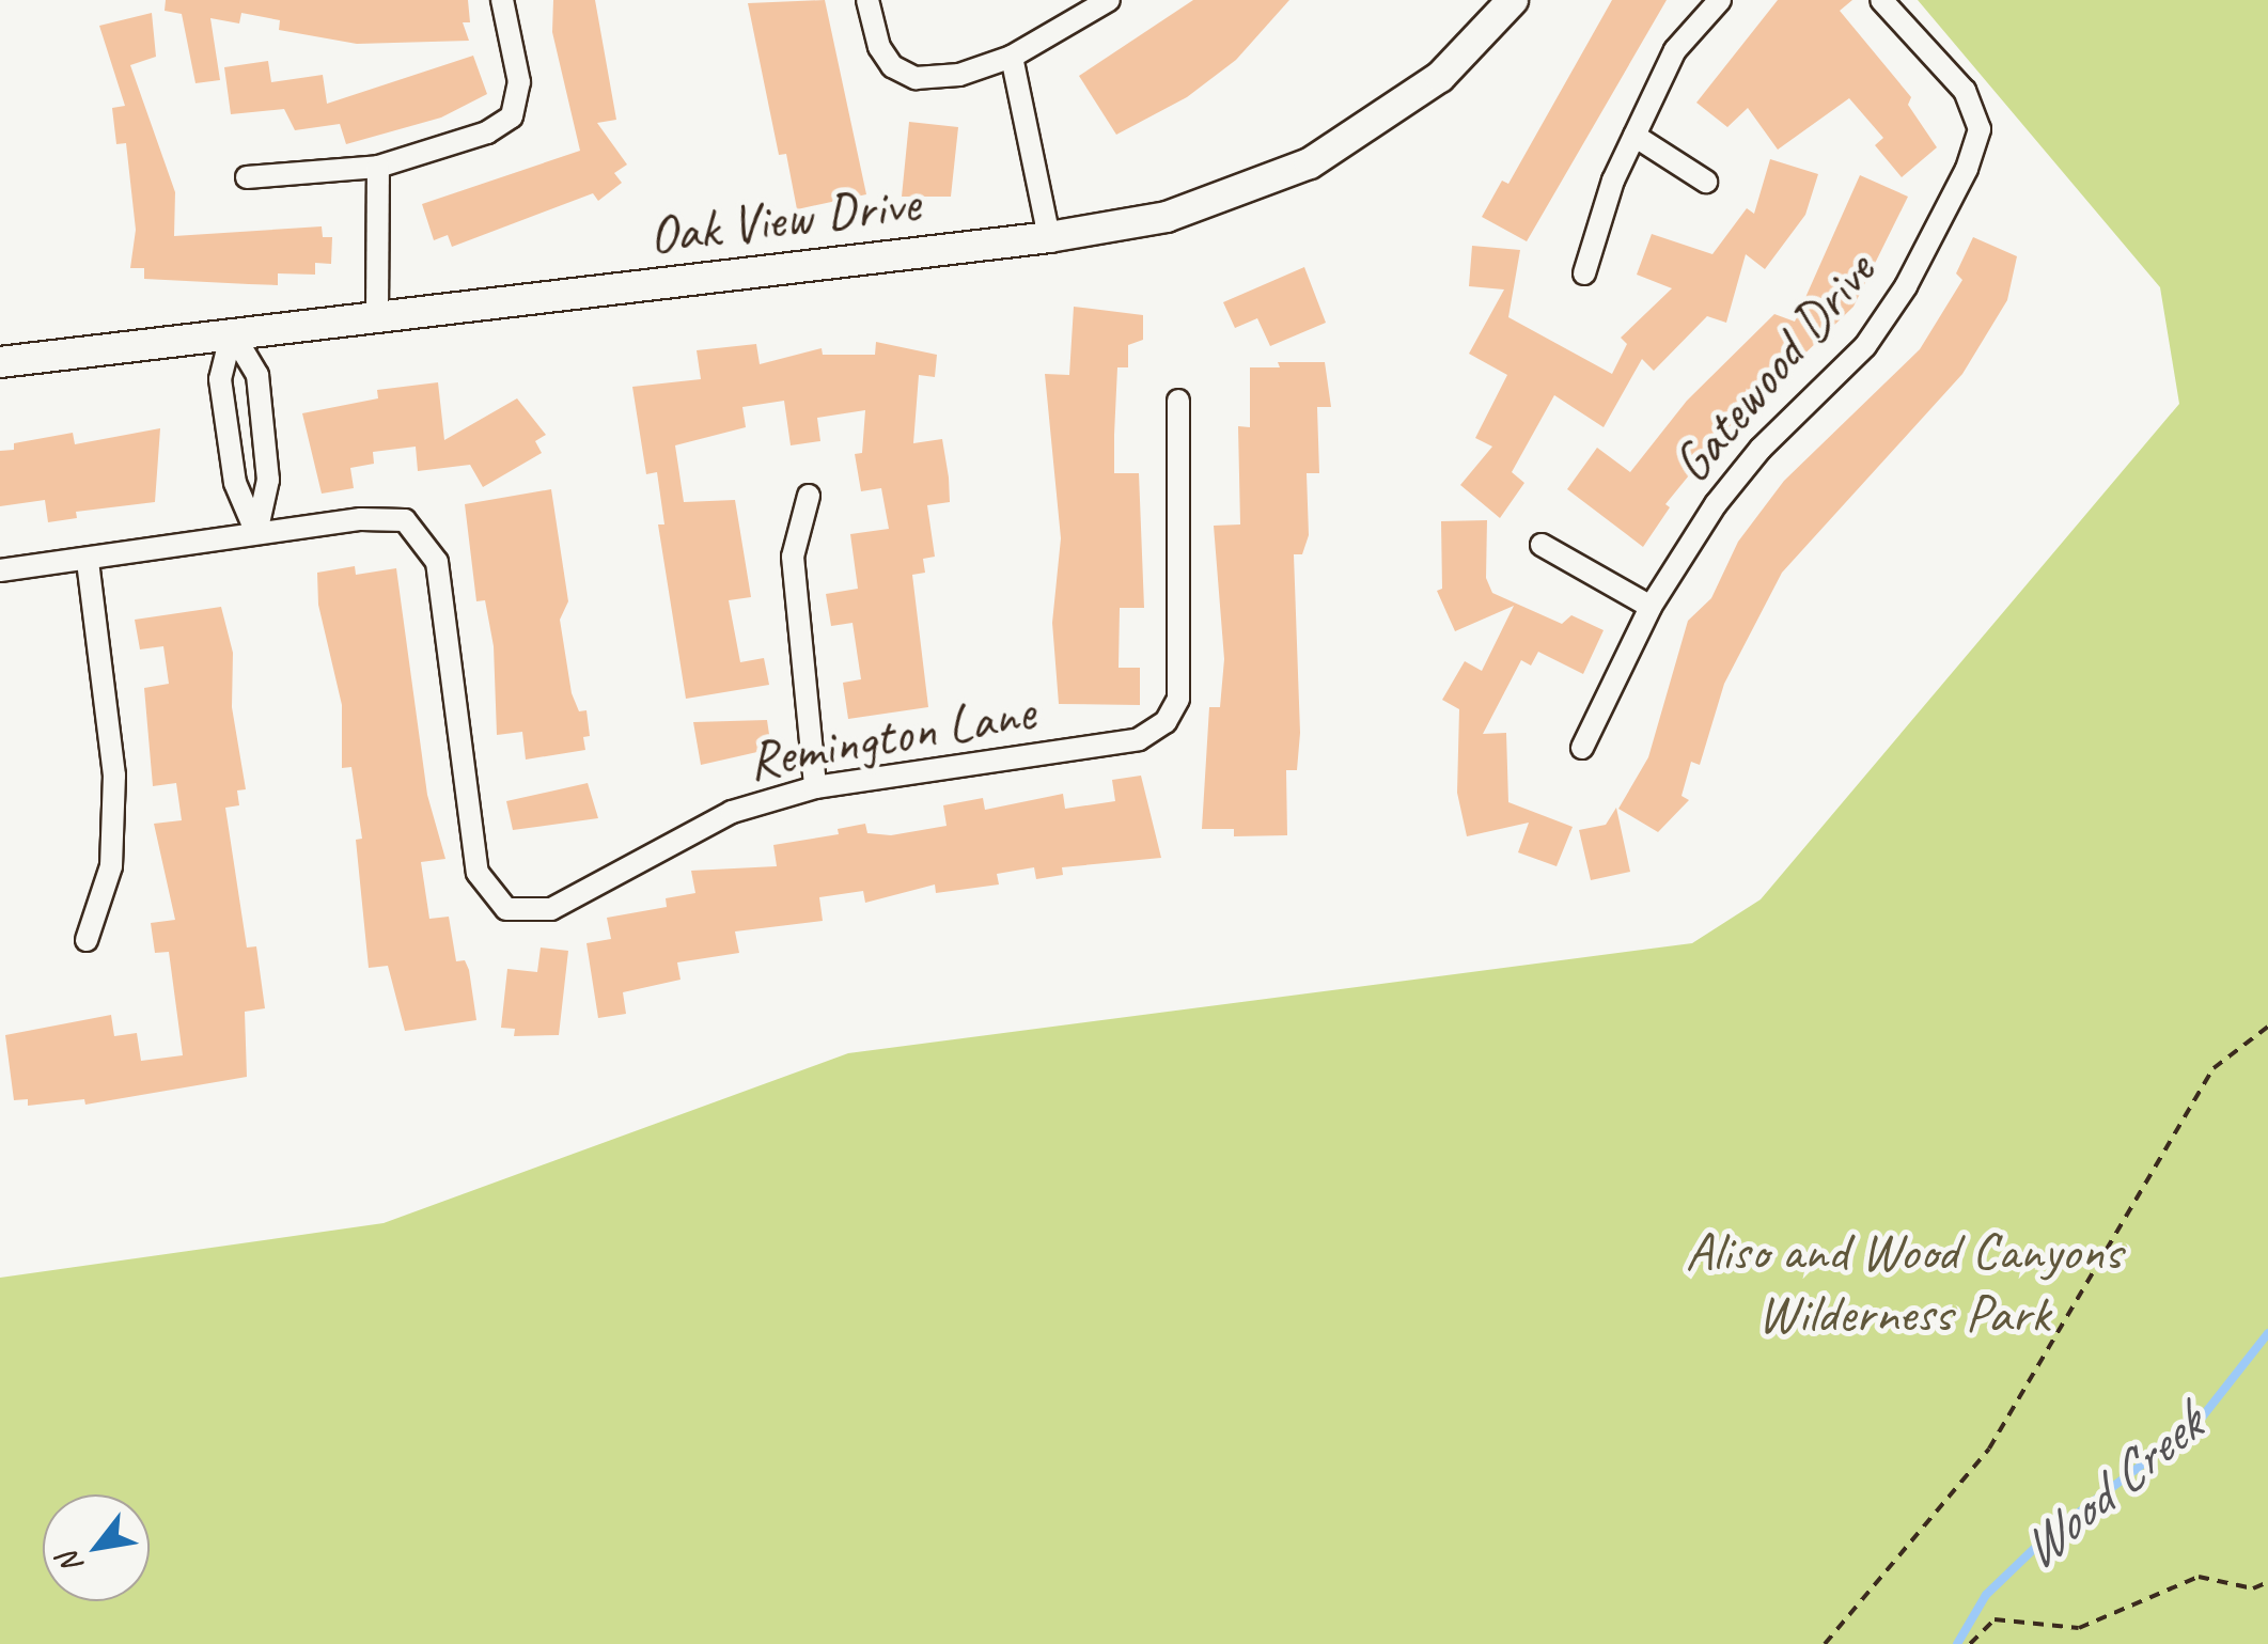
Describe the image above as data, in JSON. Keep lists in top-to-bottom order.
{
  "streets": {
    "street": ["Oak View Drive", "Gatewood Drive", "Remington Lane"]
  },
  "water": ["Wood Creek"],
  "parks": ["Aliso and Wood Canyons Wilderness Park"],
  "north": "bottom left"
}
